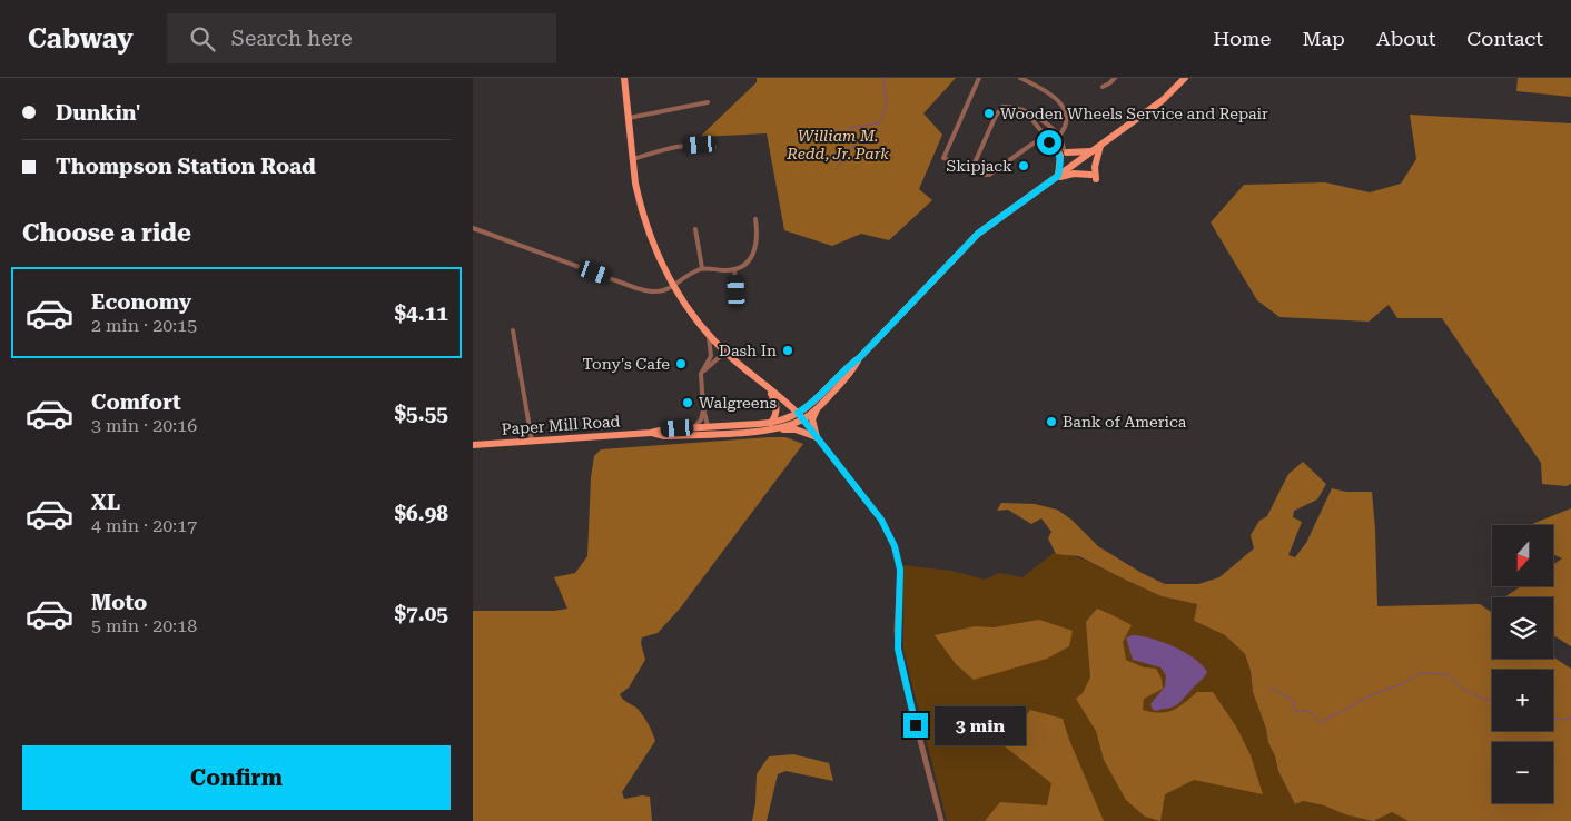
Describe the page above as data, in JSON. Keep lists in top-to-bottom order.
{
  "streets": {
    "main road": ["Paper Mill Road"]
  },
  "parks": ["William M. Redd, Jr. Park"],
  "places": [
    "Wooden Wheels Service and Repair",
    "Skipjack",
    "Dash In",
    "Tony's Cafe",
    "Walgreens",
    "Bank of America"
  ],
  "north": "bottom",
  "page": {
    "header": "Cabway",
    "search": "Search here",
    "nav": [
      "Home",
      "Map",
      "About",
      "Contact"
    ],
    "banner": ["Dunkin'", "Thompson Station Road"],
    "heading": "Choose a ride",
    "list": [
      {
        "name": "Economy",
        "note": "2 min · 20:15",
        "value": "$4.11"
      },
      {
        "name": "Comfort",
        "note": "3 min · 20:16",
        "value": "$5.55"
      },
      {
        "name": "XL",
        "note": "4 min · 20:17",
        "value": "$6.98"
      },
      {
        "name": "Moto",
        "note": "5 min · 20:18",
        "value": "$7.05"
      }
    ],
    "map_buttons": ["+", "−"],
    "bubble": "3 min",
    "buttons": "Confirm"
  }
}
